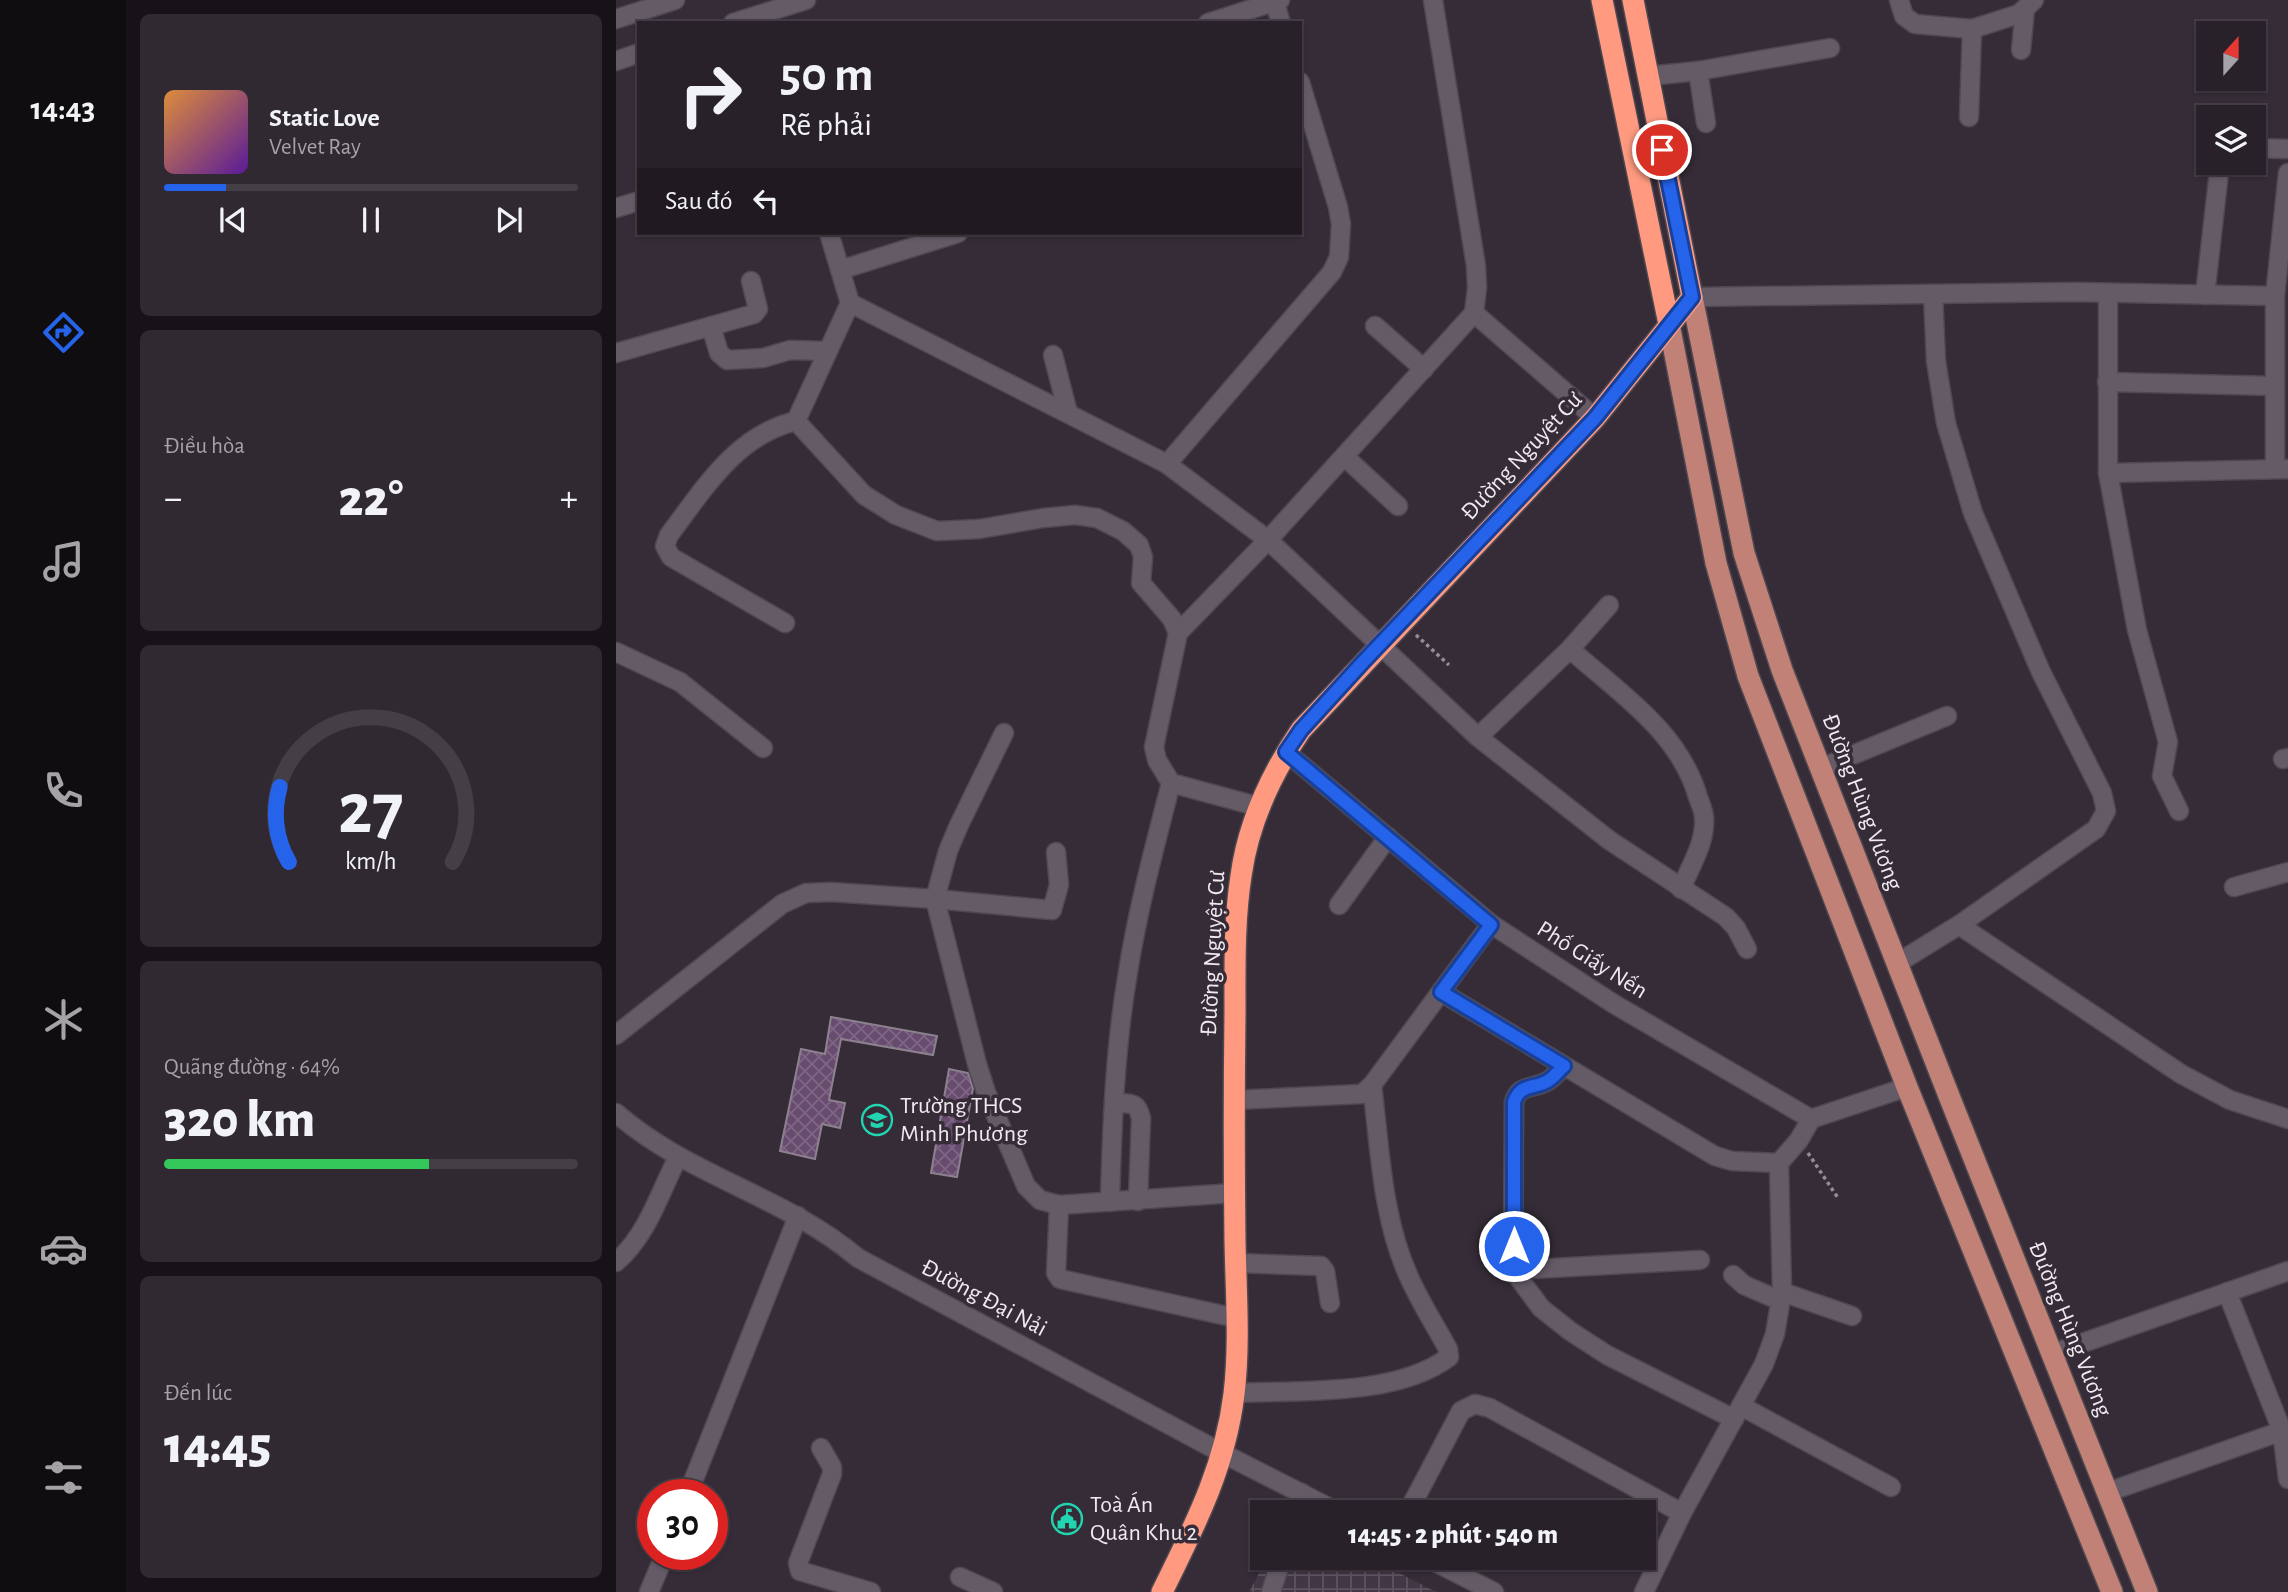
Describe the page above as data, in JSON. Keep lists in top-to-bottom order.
{
  "streets": {
    "highway": ["Đường Nguyệt Cư", "Đường Hùng Vương"],
    "street": ["Phố Giấy Nến", "Đường Đại Nải"]
  },
  "crossings": [
    ["Đường Nguyệt Cư", "Đường Hùng Vương"],
    ["Đường Nguyệt Cư", "Phố Giấy Nến"],
    ["Đường Nguyệt Cư", "Đường Đại Nải"]
  ],
  "places": {
    "school or university": ["Trường THCS Minh Phương"],
    "public building": ["Toà Án Quân Khu 2"]
  },
  "north": "top",
  "page": {
    "tabs": "14:43",
    "turn": ["50 m", "Rẽ phải"],
    "song": ["Static Love", "Velvet Ray"],
    "then": "Sau đó",
    "tile": [
      "Điều hòa",
      ["Quãng đường · 64%", "320 km"],
      ["Đến lúc", "14:45"]
    ],
    "heat": ["−", "22°", "+"],
    "limit": "30",
    "trip": "14:45 · 2 phút · 540 m",
    "gauge": ["27", "km/h"]
  }
}
